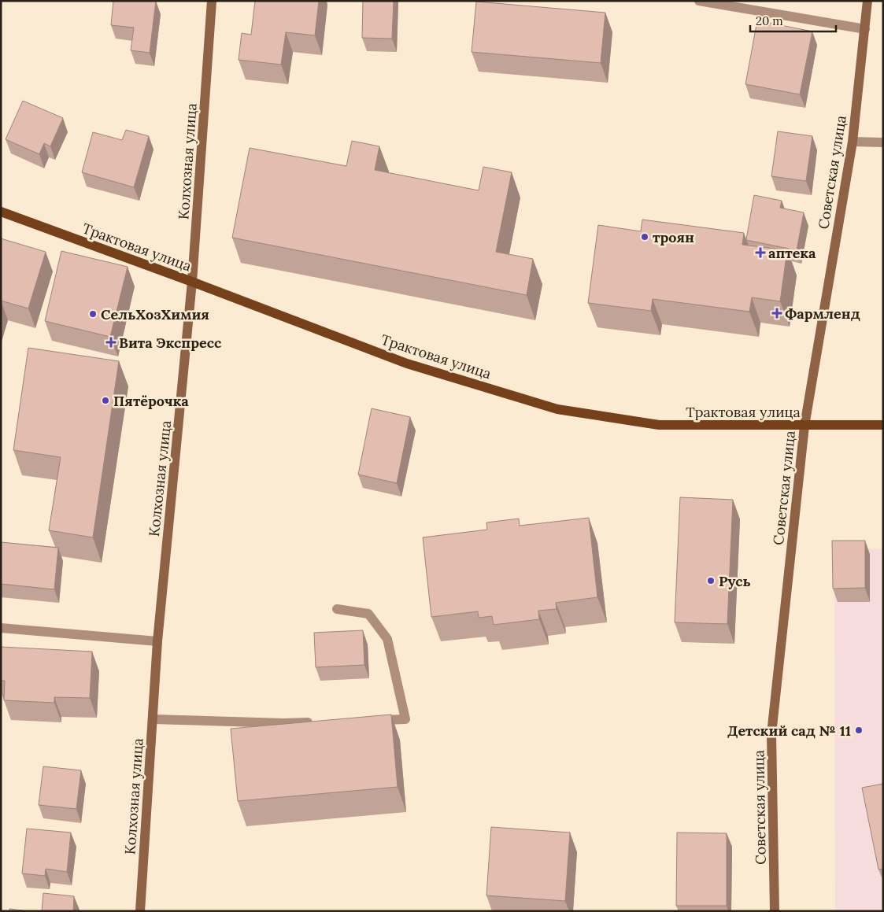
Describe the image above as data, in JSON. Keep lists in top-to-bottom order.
{
  "streets": {
    "main road": ["Трактовая улица"],
    "street": ["Колхозная улица", "Советская улица"]
  },
  "crossings": [
    ["Колхозная улица", "Трактовая улица"],
    ["Советская улица", "Трактовая улица"]
  ],
  "places": {
    "other": [
      "троян",
      "СельХозХимия",
      "Пятёрочка",
      "Русь",
      "Детский сад № 11"
    ],
    "health": ["аптека", "Фармленд", "Вита Экспресс"]
  },
  "scale_bar": "20 m"
}
